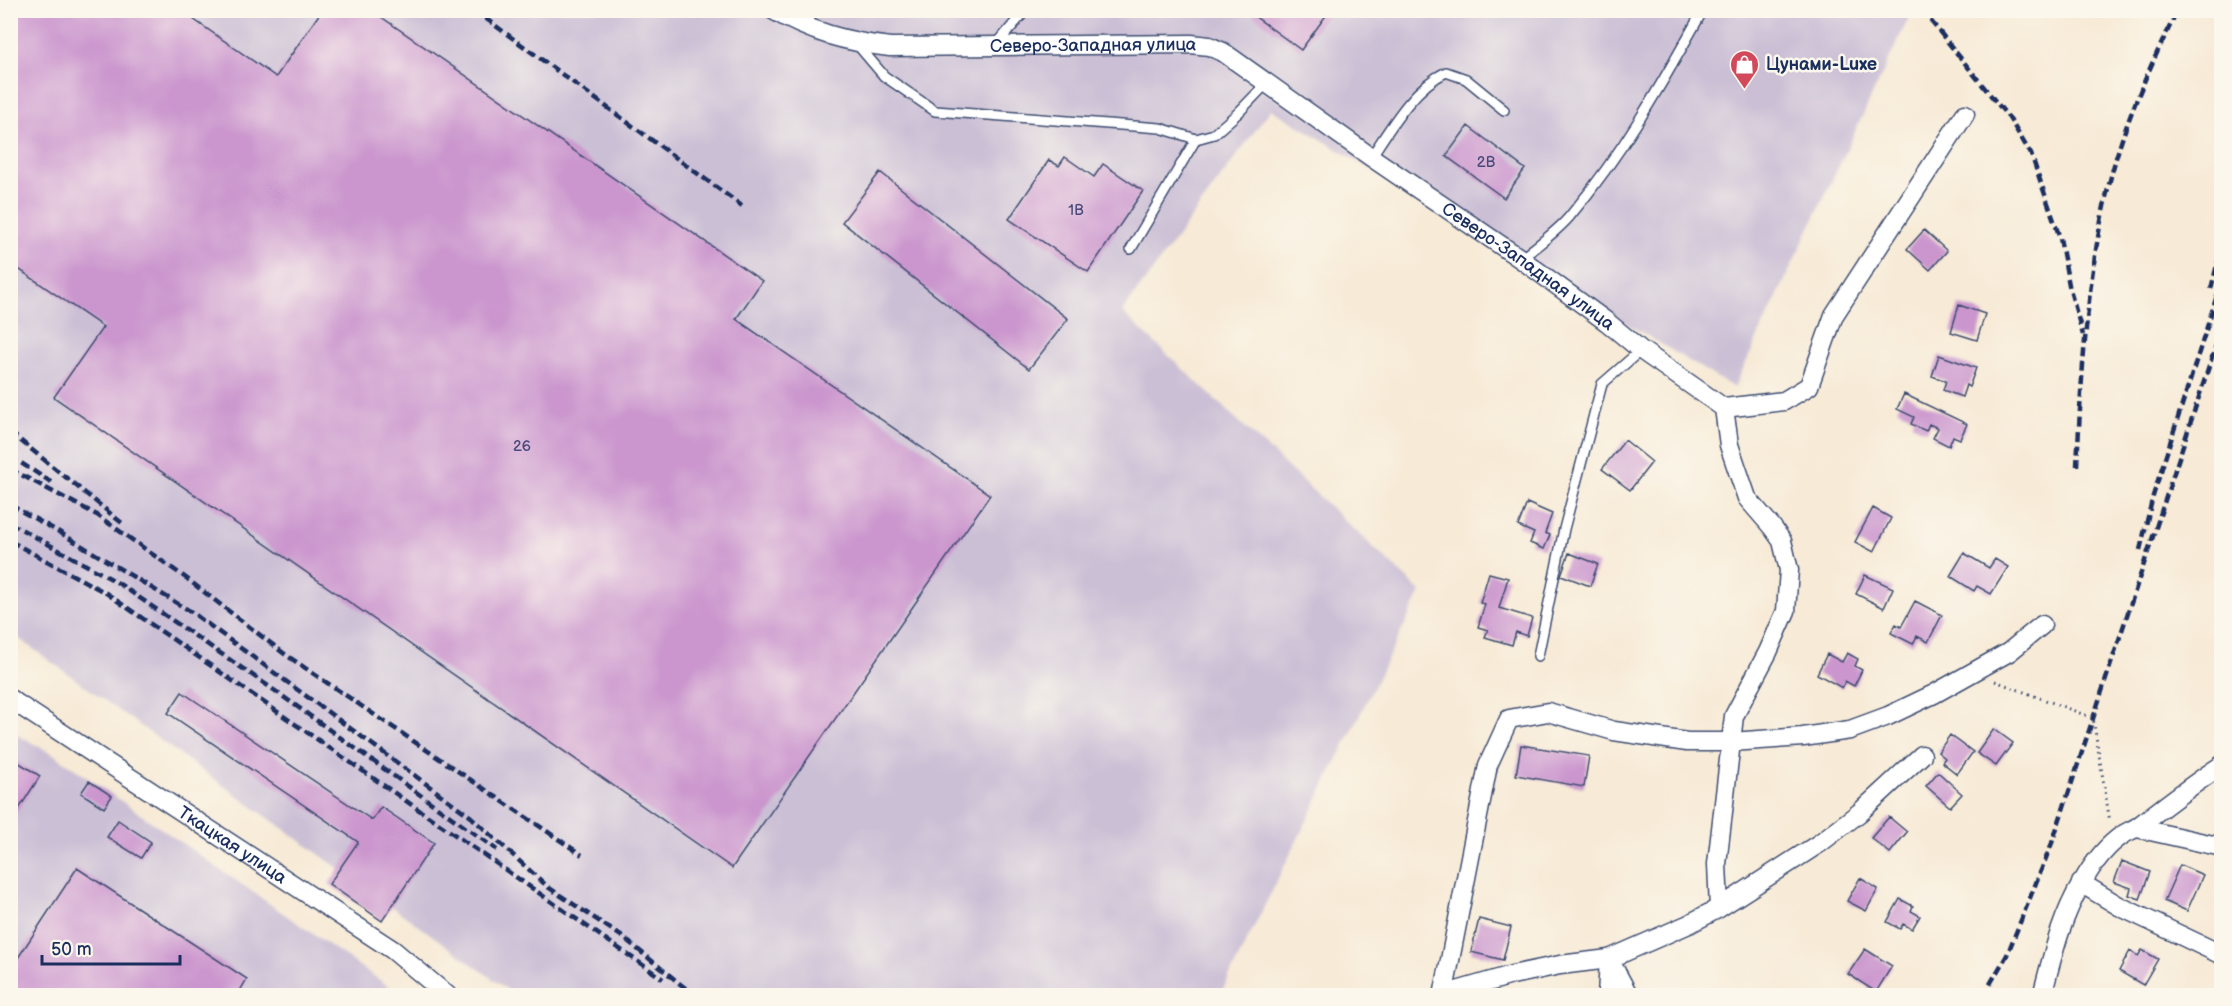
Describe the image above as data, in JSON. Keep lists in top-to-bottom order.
{
  "streets": {
    "street": ["Северо-Западная улица", "Ткацкая улица"]
  },
  "places": {
    "shop": ["Цунами-Luxe"]
  },
  "house_numbers": ["2В", "1В", "26"],
  "scale_bar": "50 m"
}
